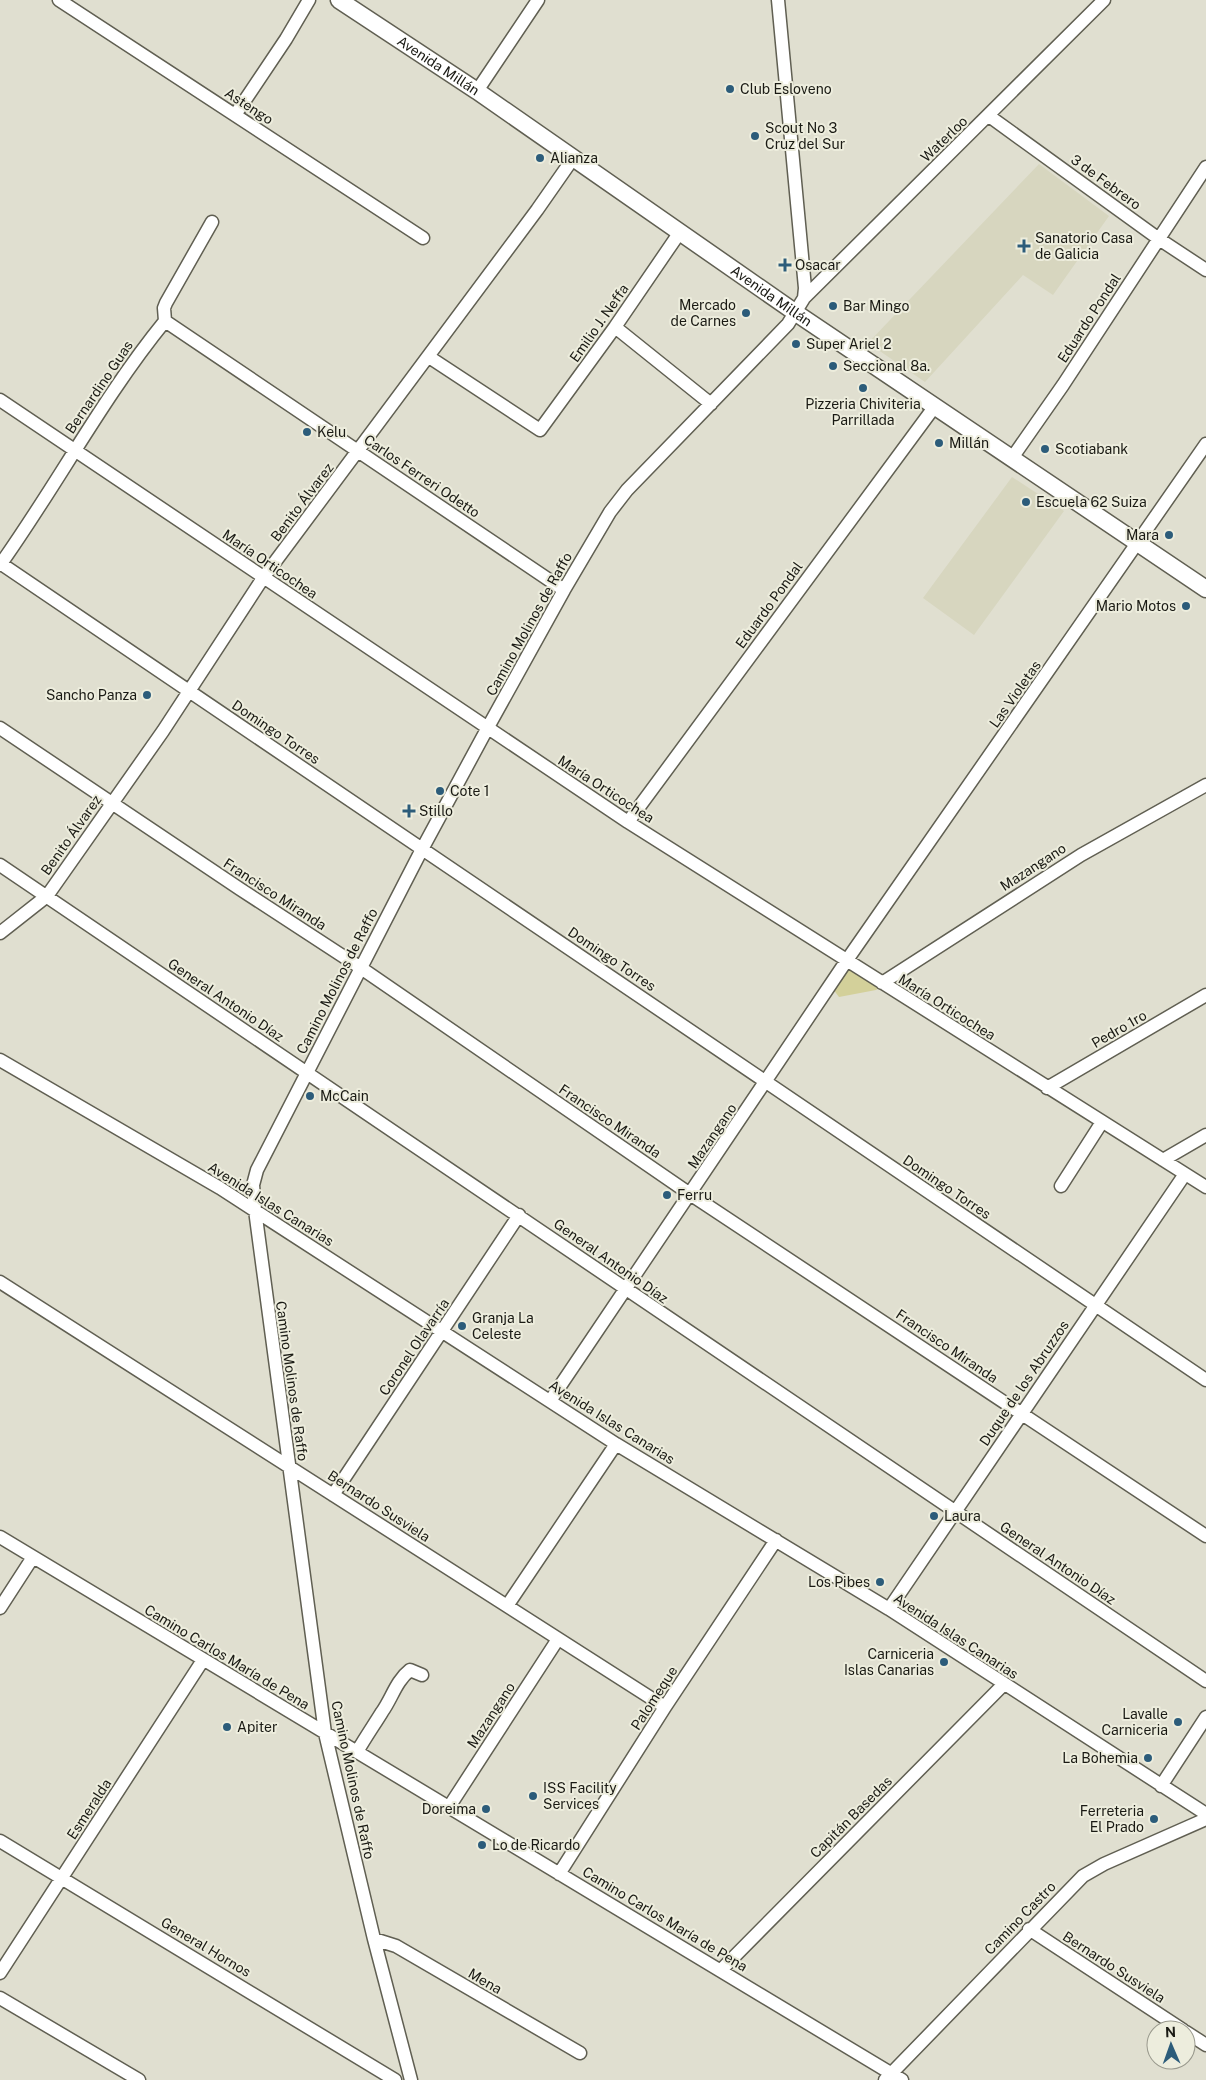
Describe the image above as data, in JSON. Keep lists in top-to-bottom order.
{
  "streets": {
    "main road": ["Avenida Millán"],
    "street": [
      "Astengo",
      "Waterloo",
      "3 de Febrero",
      "Eduardo Pondal",
      "Emilio J. Neffa",
      "Bernardino Guas",
      "Carlos Ferreri Odetto",
      "Benito Álvarez",
      "María Orticochea",
      "Camino Molinos de Raffo",
      "Las Violetas",
      "Domingo Torres",
      "Mazangano",
      "Francisco Miranda",
      "General Antonio Díaz",
      "Pedro 1ro",
      "Avenida Islas Canarias",
      "Coronel Olavarría",
      "Duque de los Abruzzos",
      "Bernardo Susviela",
      "Camino Carlos María de Pena",
      "Palomeque",
      "Esmeralda",
      "Capitán Basedas",
      "Camino Castro",
      "General Hornos",
      "Mena"
    ]
  },
  "crossings": [
    ["Avenida Millán", "Eduardo Pondal"],
    ["Avenida Millán", "Emilio J. Neffa"],
    ["Avenida Millán", "Benito Álvarez"],
    ["Avenida Millán", "Camino Molinos de Raffo"],
    ["Avenida Millán", "Las Violetas"],
    ["Waterloo", "3 de Febrero"],
    ["Waterloo", "Camino Molinos de Raffo"],
    ["3 de Febrero", "Eduardo Pondal"],
    ["Eduardo Pondal", "María Orticochea"],
    ["Emilio J. Neffa", "Benito Álvarez"],
    ["Bernardino Guas", "Carlos Ferreri Odetto"],
    ["Bernardino Guas", "María Orticochea"],
    ["Bernardino Guas", "Domingo Torres"],
    ["Carlos Ferreri Odetto", "Benito Álvarez"],
    ["Carlos Ferreri Odetto", "Camino Molinos de Raffo"],
    ["Benito Álvarez", "María Orticochea"],
    ["Benito Álvarez", "Domingo Torres"],
    ["Benito Álvarez", "Francisco Miranda"],
    ["Benito Álvarez", "General Antonio Díaz"],
    ["María Orticochea", "Camino Molinos de Raffo"],
    ["María Orticochea", "Las Violetas"],
    ["María Orticochea", "Mazangano"],
    ["María Orticochea", "Pedro 1ro"],
    ["María Orticochea", "Duque de los Abruzzos"],
    ["Camino Molinos de Raffo", "Domingo Torres"],
    ["Camino Molinos de Raffo", "Francisco Miranda"],
    ["Camino Molinos de Raffo", "General Antonio Díaz"],
    ["Camino Molinos de Raffo", "Avenida Islas Canarias"],
    ["Camino Molinos de Raffo", "Bernardo Susviela"],
    ["Camino Molinos de Raffo", "Camino Carlos María de Pena"],
    ["Camino Molinos de Raffo", "Mena"],
    ["Las Violetas", "Mazangano"],
    ["Domingo Torres", "Mazangano"],
    ["Domingo Torres", "Duque de los Abruzzos"],
    ["Mazangano", "Francisco Miranda"],
    ["Mazangano", "General Antonio Díaz"],
    ["Mazangano", "Avenida Islas Canarias"],
    ["Mazangano", "Bernardo Susviela"],
    ["Mazangano", "Camino Carlos María de Pena"],
    ["Francisco Miranda", "Duque de los Abruzzos"],
    ["General Antonio Díaz", "Coronel Olavarría"],
    ["General Antonio Díaz", "Duque de los Abruzzos"],
    ["Avenida Islas Canarias", "Coronel Olavarría"],
    ["Avenida Islas Canarias", "Duque de los Abruzzos"],
    ["Avenida Islas Canarias", "Palomeque"],
    ["Avenida Islas Canarias", "Capitán Basedas"],
    ["Coronel Olavarría", "Bernardo Susviela"],
    ["Bernardo Susviela", "Palomeque"],
    ["Bernardo Susviela", "Camino Castro"],
    ["Camino Carlos María de Pena", "Palomeque"],
    ["Camino Carlos María de Pena", "Esmeralda"],
    ["Camino Carlos María de Pena", "Capitán Basedas"],
    ["Camino Carlos María de Pena", "Camino Castro"],
    ["Esmeralda", "General Hornos"]
  ],
  "places": {
    "other": [
      "Club Esloveno",
      "Scout No 3 Cruz del Sur",
      "Alianza",
      "Bar Mingo",
      "Mercado de Carnes",
      "Super Ariel 2",
      "Seccional 8a.",
      "Pizzeria Chiviteria Parrillada",
      "Kelu",
      "Millán",
      "Scotiabank",
      "Escuela 62 Suiza",
      "Mara",
      "Mario Motos",
      "Sancho Panza",
      "Cote 1",
      "McCain",
      "Ferru",
      "Granja La Celeste",
      "Laura",
      "Los Pibes",
      "Carniceria Islas Canarias",
      "Lavalle Carniceria",
      "Apiter",
      "La Bohemia",
      "ISS Facility Services",
      "Doreima",
      "Ferreteria El Prado",
      "Lo de Ricardo"
    ],
    "health": ["Sanatorio Casa de Galicia", "Osacar", "Stillo"]
  },
  "north": "top"
}
